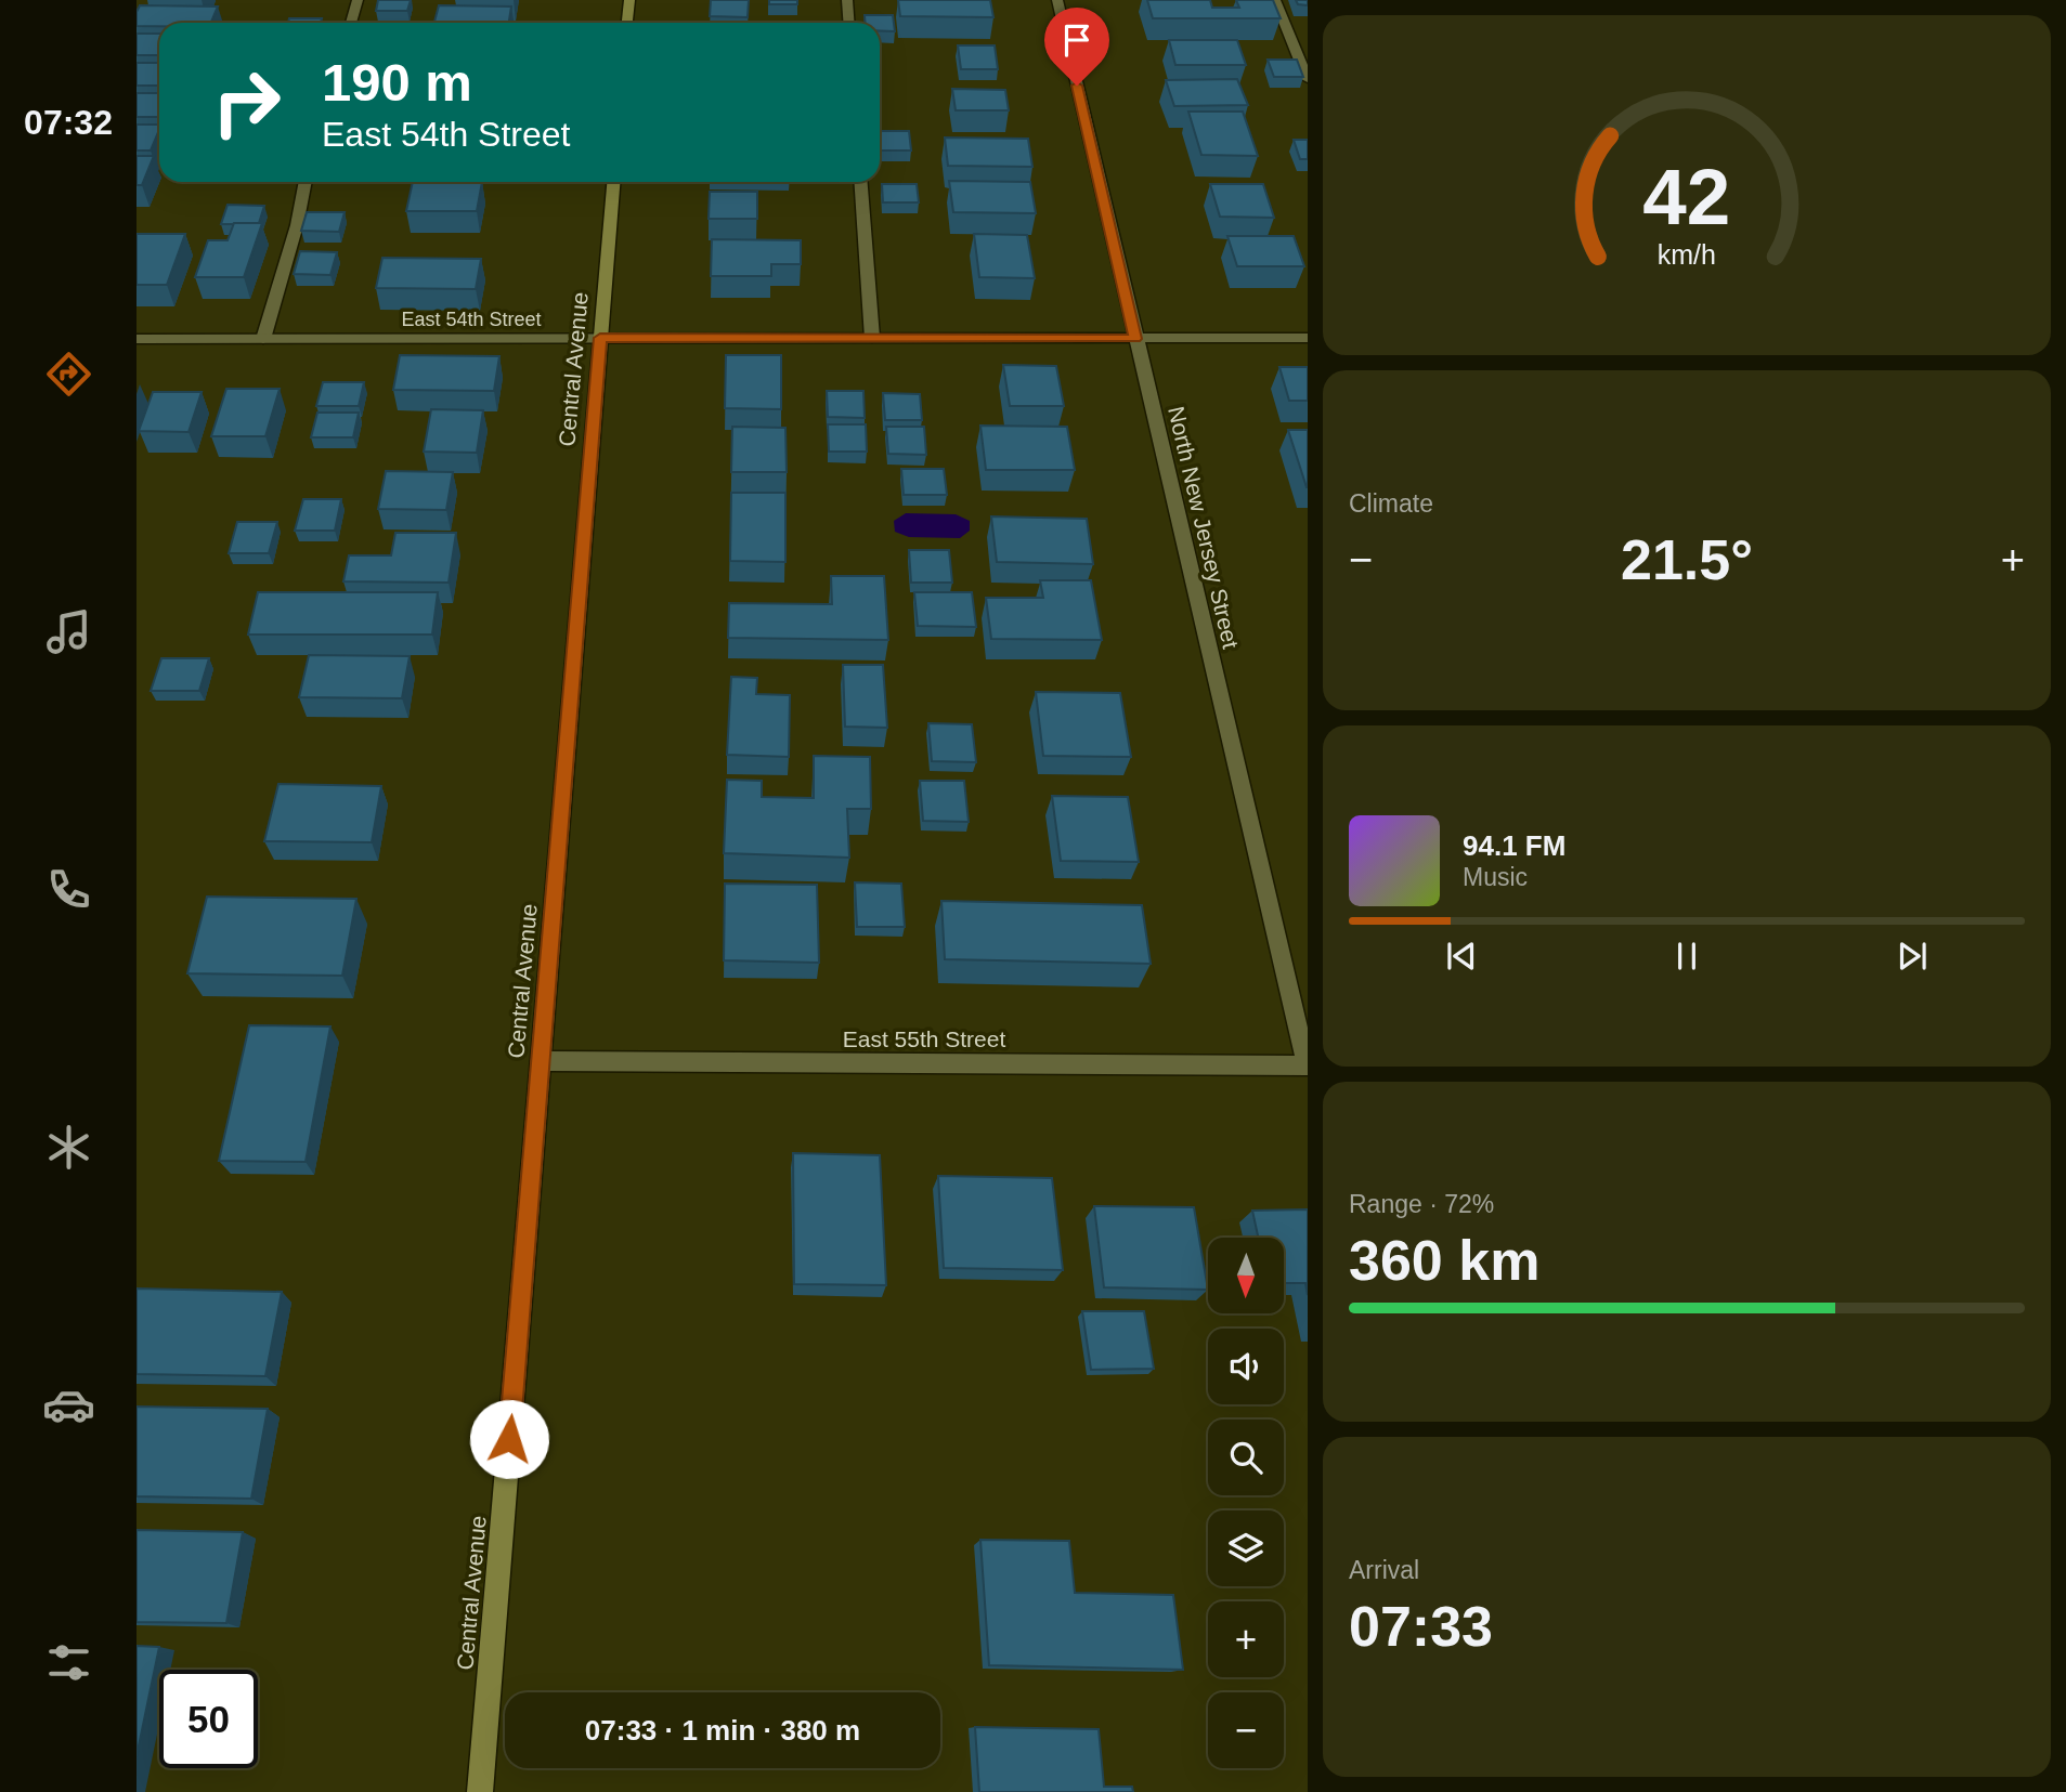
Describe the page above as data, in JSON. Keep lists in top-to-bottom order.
{
  "streets": {
    "main road": ["Central Avenue"],
    "street": ["East 54th Street", "North New Jersey Street", "East 55th Street"]
  },
  "crossings": [
    ["East 54th Street", "Central Avenue"],
    ["East 54th Street", "North New Jersey Street"],
    ["Central Avenue", "East 55th Street"],
    ["North New Jersey Street", "East 55th Street"]
  ],
  "north": "bottom",
  "page": {
    "tabs": "07:32",
    "turn": ["190 m", "East 54th Street"],
    "tile": [
      "Climate",
      ["Range · 72%", "360 km"],
      ["Arrival", "07:33"]
    ],
    "heat": ["−", "21.5°", "+"],
    "song": ["94.1 FM", "Music"],
    "map_buttons": ["+", "−"],
    "limit": "50",
    "trip": "07:33 · 1 min · 380 m",
    "gauge": ["42", "km/h"]
  }
}
